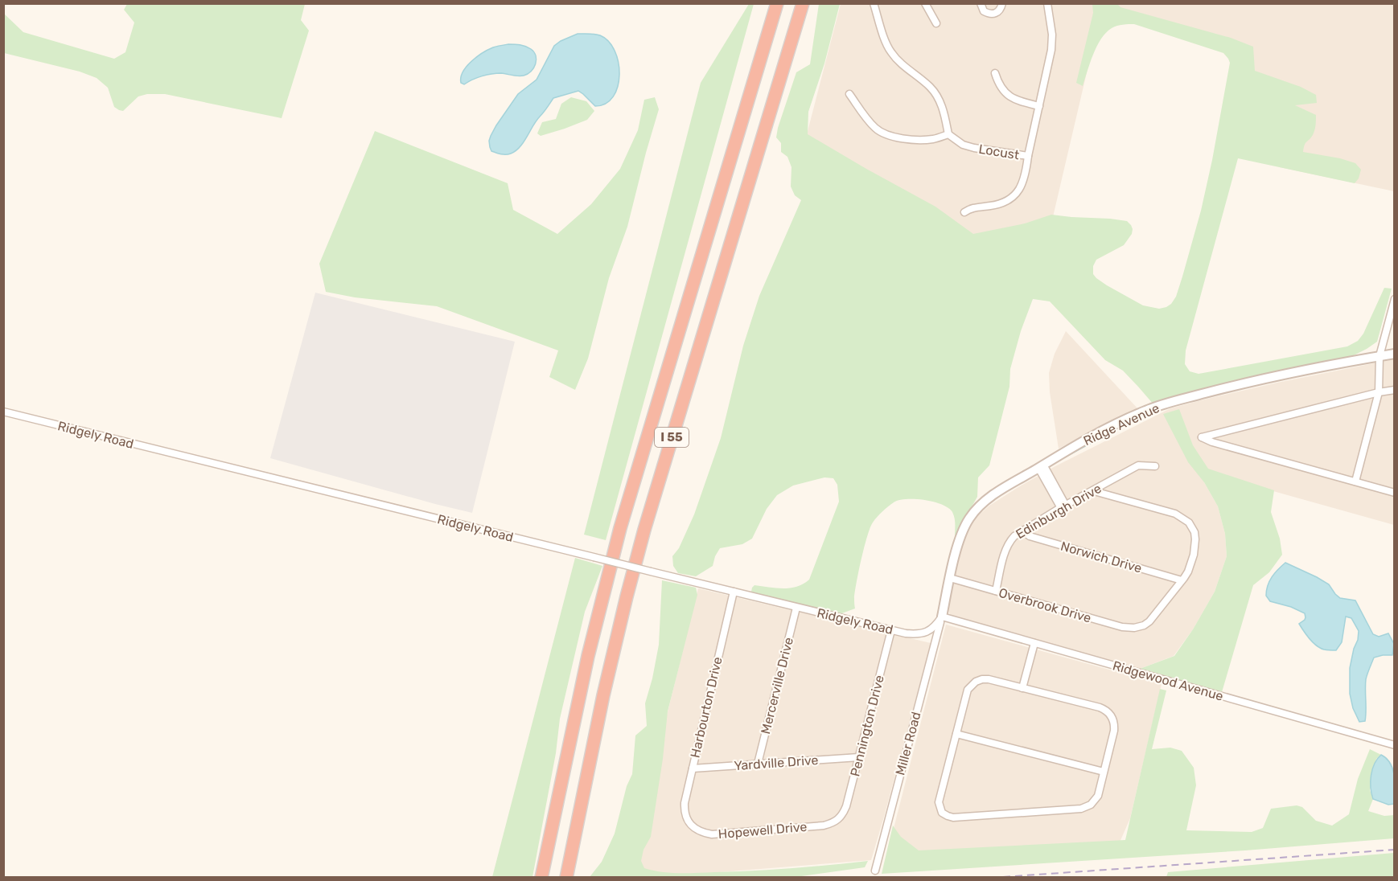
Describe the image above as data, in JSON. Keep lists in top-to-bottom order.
{
  "streets": {
    "highway": ["I 55"],
    "street": [
      "Locust",
      "Ridge Avenue",
      "Ridgely Road",
      "Edinburgh Drive",
      "Norwich Drive",
      "Overbrook Drive",
      "Ridgewood Avenue",
      "Mercerville Drive",
      "Harbourton Drive",
      "Pennington Drive",
      "Miller Road",
      "Yardville Drive",
      "Hopewell Drive"
    ]
  },
  "crossings": [
    ["Ridge Avenue", "Ridgely Road"],
    ["Ridge Avenue", "Overbrook Drive"],
    ["Ridge Avenue", "Ridgewood Avenue"],
    ["Ridge Avenue", "Miller Road"],
    ["Ridgely Road", "Ridgewood Avenue"],
    ["Ridgely Road", "Mercerville Drive"],
    ["Ridgely Road", "Harbourton Drive"],
    ["Ridgely Road", "Pennington Drive"],
    ["Ridgely Road", "Miller Road"],
    ["Edinburgh Drive", "Norwich Drive"],
    ["Edinburgh Drive", "Overbrook Drive"],
    ["Norwich Drive", "Overbrook Drive"],
    ["Ridgewood Avenue", "Miller Road"],
    ["Mercerville Drive", "Yardville Drive"],
    ["Harbourton Drive", "Yardville Drive"],
    ["Harbourton Drive", "Hopewell Drive"],
    ["Pennington Drive", "Yardville Drive"],
    ["Pennington Drive", "Hopewell Drive"]
  ]
}
